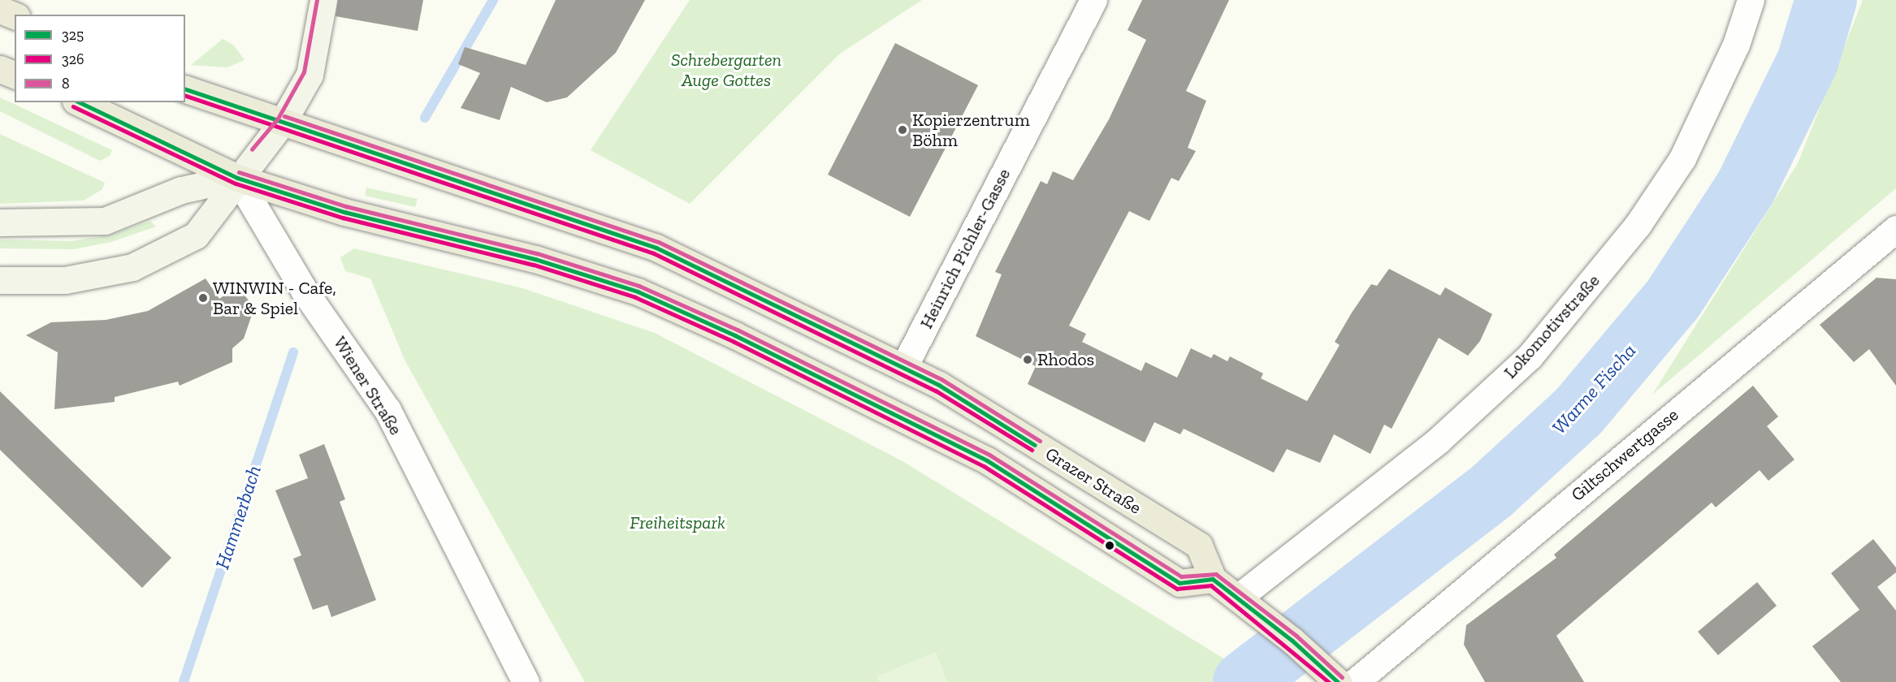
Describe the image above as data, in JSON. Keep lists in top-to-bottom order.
{
  "streets": {
    "main road": ["Grazer Straße"],
    "street": [
      "Heinrich Pichler-Gasse",
      "Lokomotivstraße",
      "Wiener Straße",
      "Giltschwertgasse"
    ]
  },
  "crossings": [
    ["Heinrich Pichler-Gasse", "Grazer Straße"]
  ],
  "water": ["Warme Fischa", "Hammerbach"],
  "parks": ["Schrebergarten Auge Gottes", "Freiheitspark"],
  "places": ["Kopierzentrum Böhm", "WINWIN - Cafe, Bar & Spiel", "Rhodos"],
  "lines": ["transit line 8", "transit line 325", "transit line 326"],
  "legend": ["325", "326", "8"]
}
